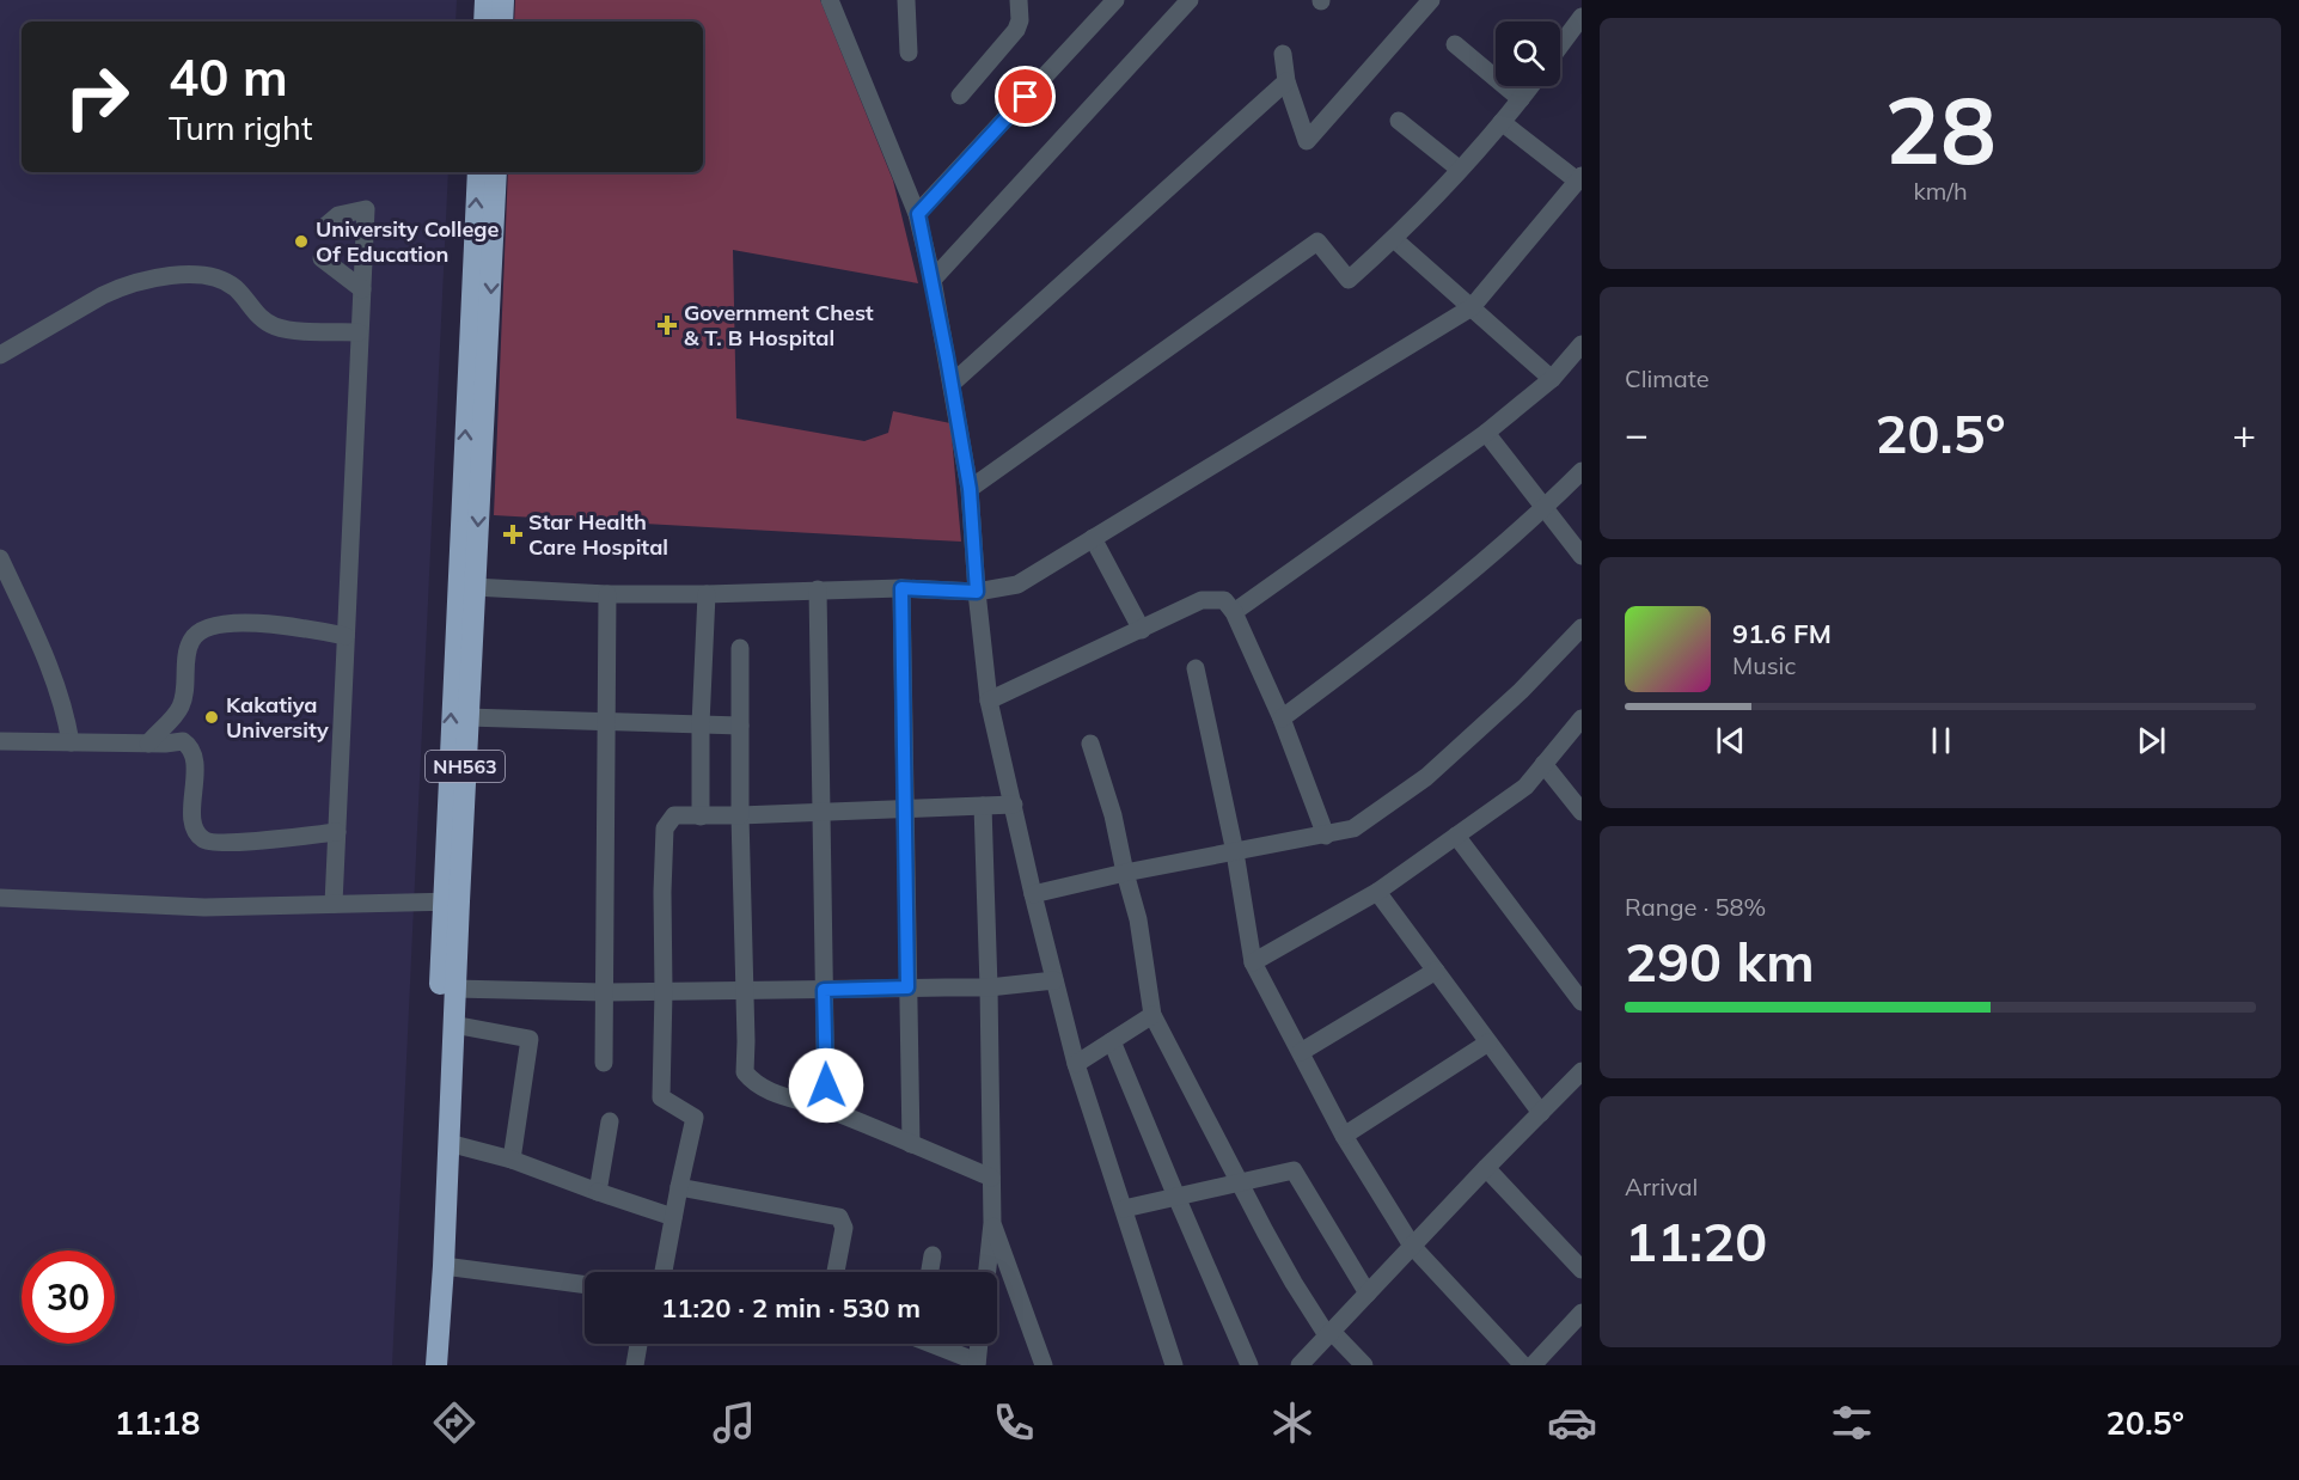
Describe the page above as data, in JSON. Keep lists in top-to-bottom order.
{
  "streets": {
    "highway": ["NH563"]
  },
  "places": {
    "other": ["University College Of Education", "Kakatiya University"],
    "health": ["Government Chest & T. B Hospital", "Star Health Care Hospital"]
  },
  "page": {
    "tile": [
      ["28", "km/h"],
      "Climate",
      ["Range · 58%", "290 km"],
      ["Arrival", "11:20"]
    ],
    "turn": ["40 m", "Turn right"],
    "heat": ["−", "20.5°", "+"],
    "song": ["91.6 FM", "Music"],
    "limit": "30",
    "trip": "11:20 · 2 min · 530 m",
    "tabs": ["11:18", "20.5°"]
  }
}
